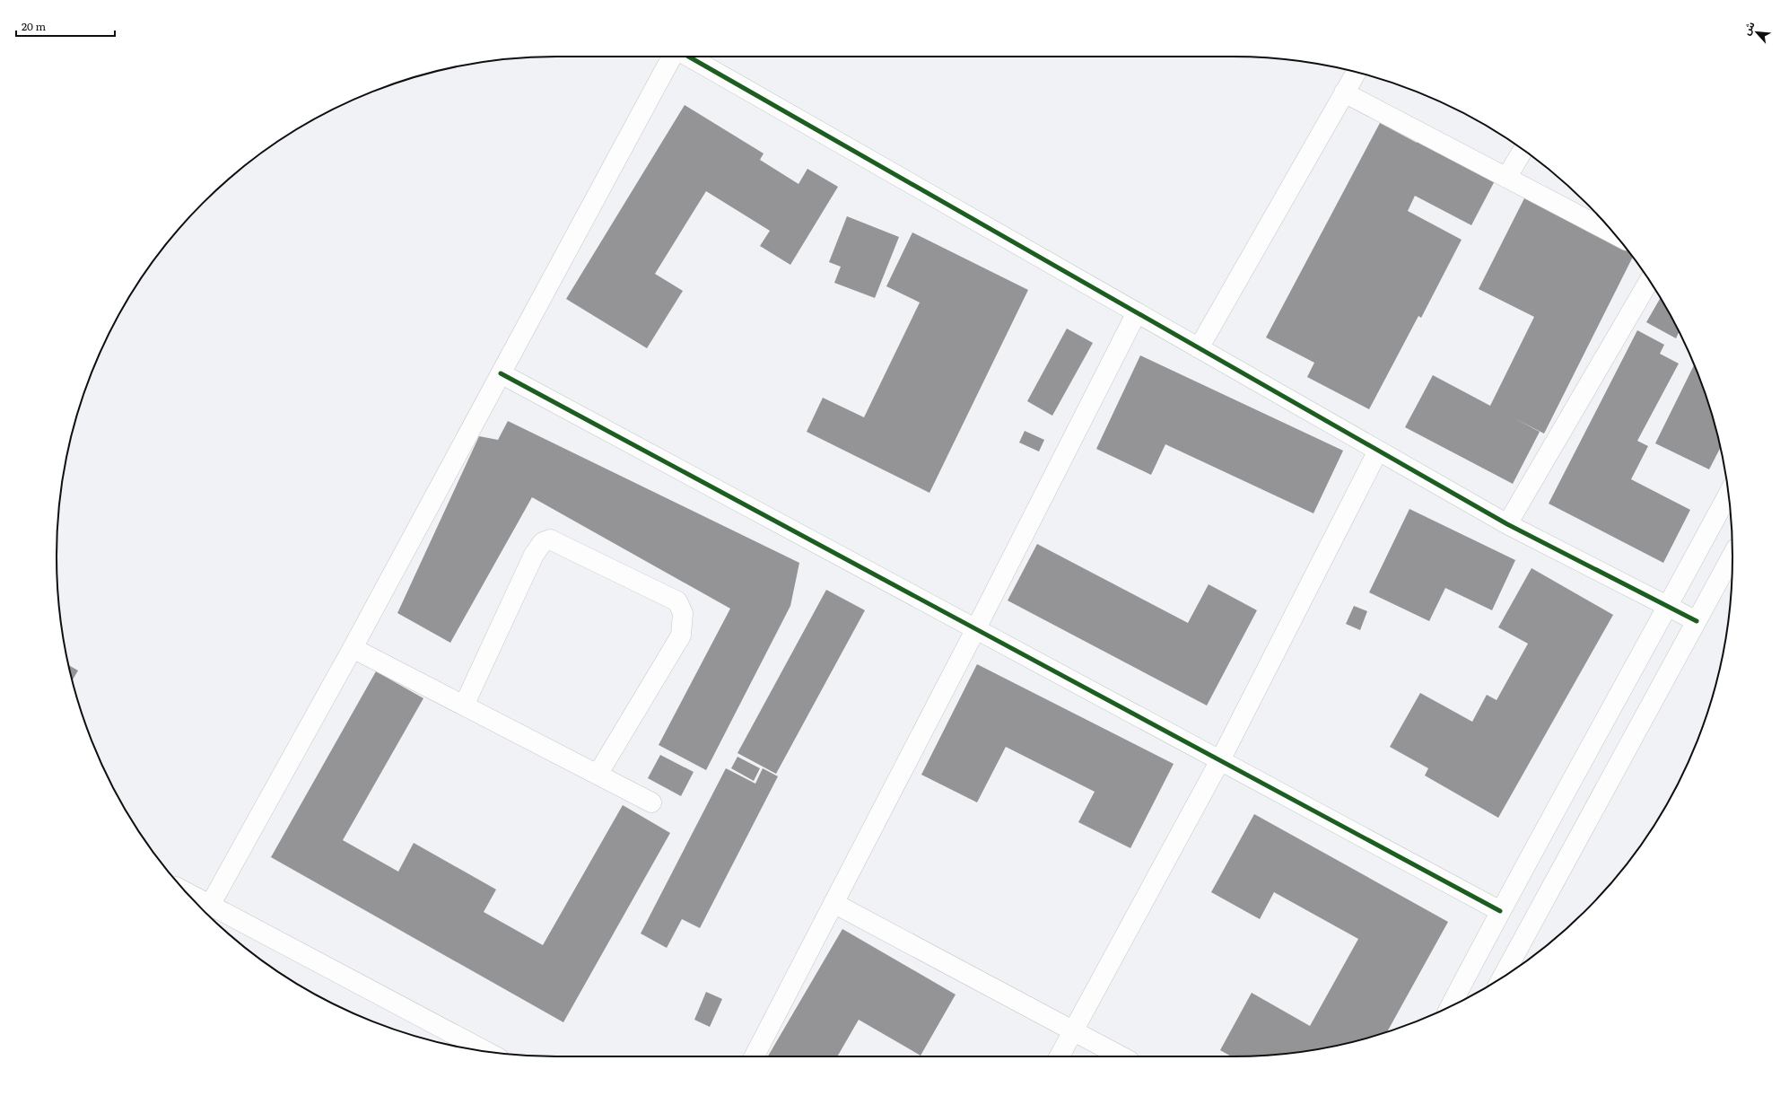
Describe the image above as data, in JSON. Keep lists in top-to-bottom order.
{
  "scale_bar": "20 m",
  "north": "top left"
}
